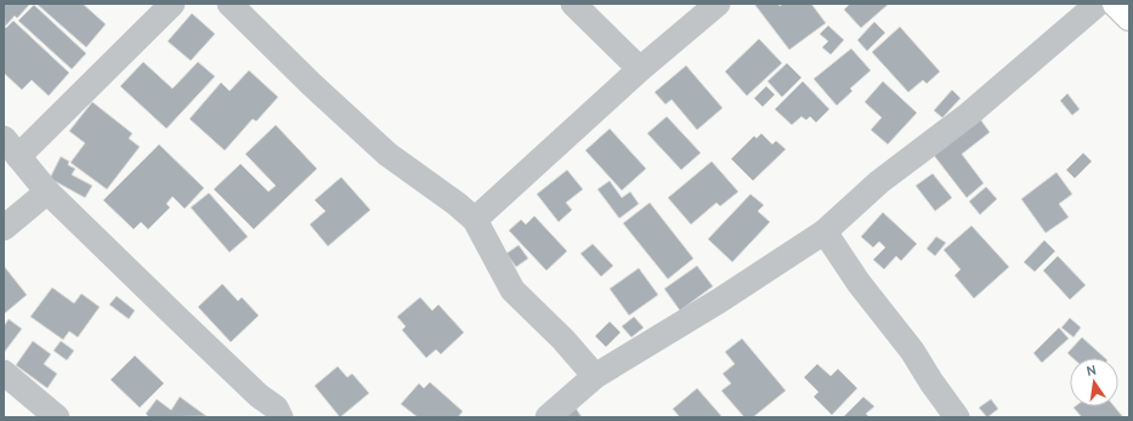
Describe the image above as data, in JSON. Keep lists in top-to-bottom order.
{
  "north": "top"
}
